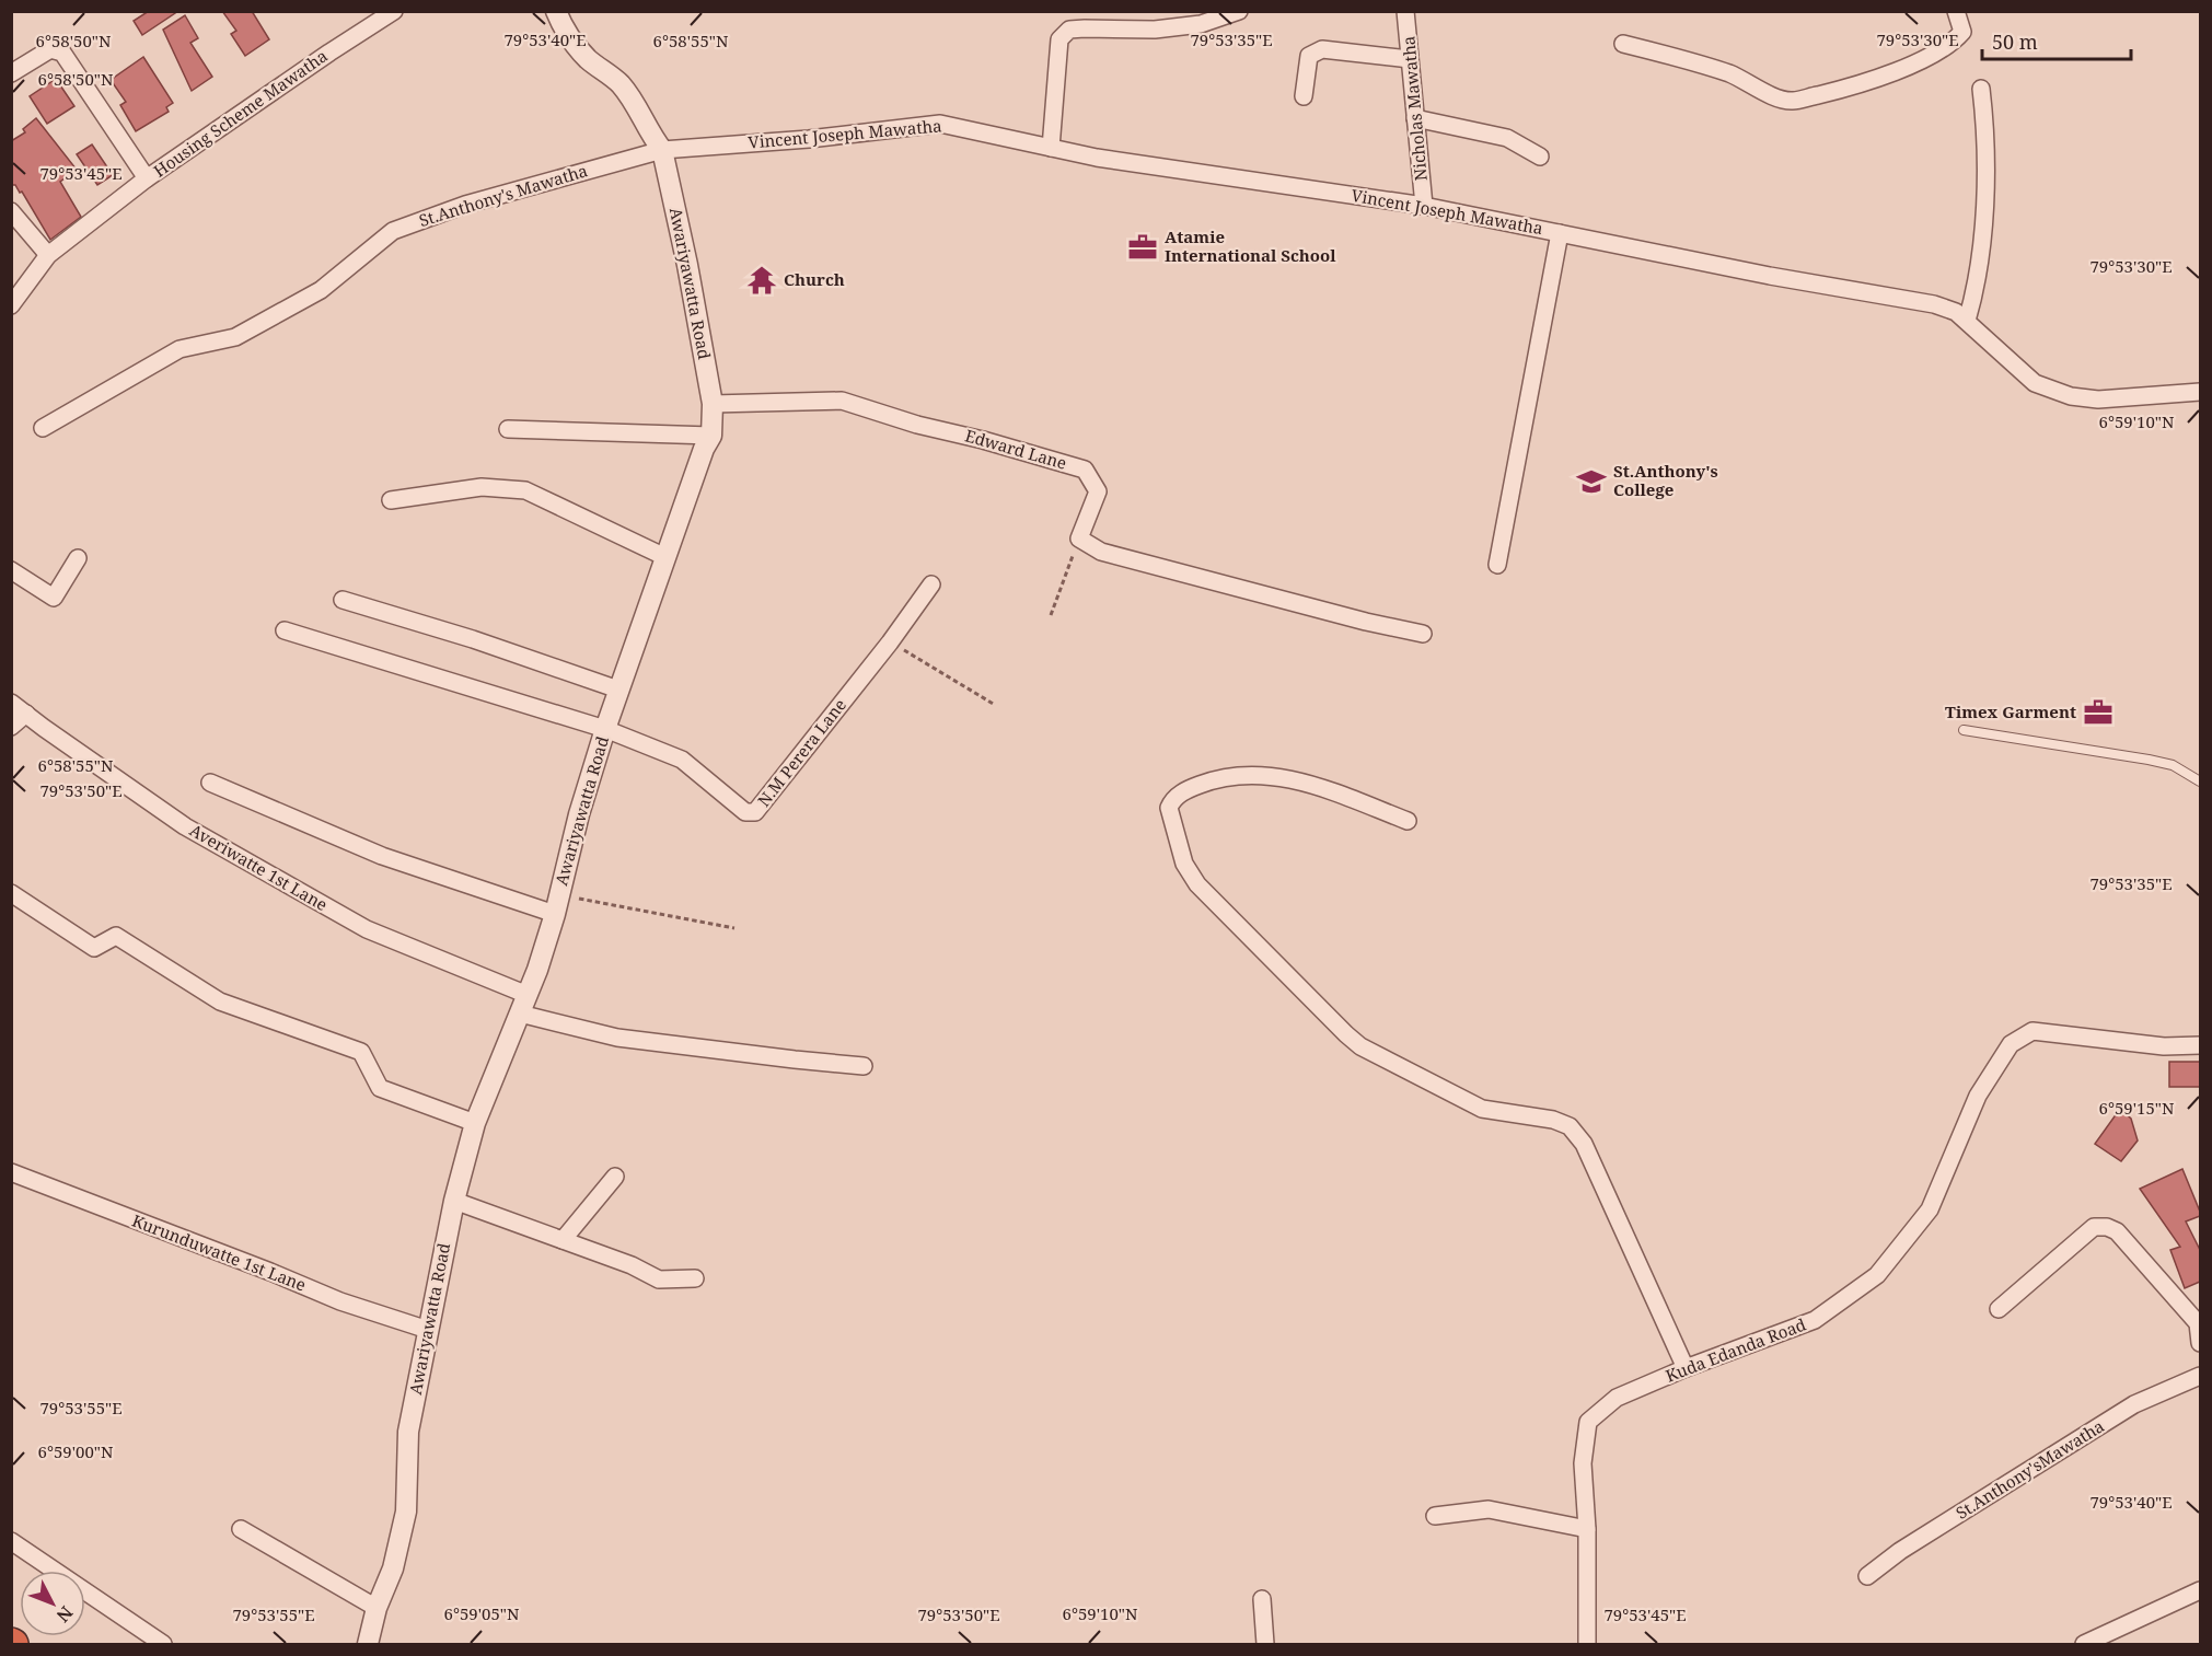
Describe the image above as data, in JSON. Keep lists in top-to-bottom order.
{
  "streets": {
    "street": [
      "Nicholas Mawatha",
      "Housing Scheme Mawatha",
      "Vincent Joseph Mawatha",
      "St.Anthony's Mawatha",
      "Awariyawatta Road",
      "Edward Lane",
      "N.M Perera Lane",
      "Averiwatte 1st Lane",
      "Kurunduwatte 1st Lane",
      "Kuda Edanda Road",
      "St.Anthony'sMawatha"
    ]
  },
  "crossings": [
    ["Nicholas Mawatha", "Vincent Joseph Mawatha"],
    ["Vincent Joseph Mawatha", "St.Anthony's Mawatha"],
    ["Vincent Joseph Mawatha", "Awariyawatta Road"],
    ["St.Anthony's Mawatha", "Awariyawatta Road"],
    ["Awariyawatta Road", "Edward Lane"],
    ["Awariyawatta Road", "N.M Perera Lane"],
    ["Awariyawatta Road", "Averiwatte 1st Lane"],
    ["Awariyawatta Road", "Kurunduwatte 1st Lane"]
  ],
  "places": {
    "office": ["Atamie International School", "Timex Garment"],
    "temple": ["Church"],
    "school or university": ["St.Anthony's College"]
  },
  "scale_bar": "50 m",
  "north": "bottom right",
  "coordinates": [
    "79°53'35\"E",
    "79°53'40\"E",
    "79°53'30\"E",
    "6°58'50\"N",
    "6°58'55\"N",
    "79°53'45\"E",
    "6°59'10\"N",
    "79°53'50\"E",
    "6°59'15\"N",
    "79°53'55\"E",
    "6°59'00\"N",
    "6°59'05\"N"
  ]
}
